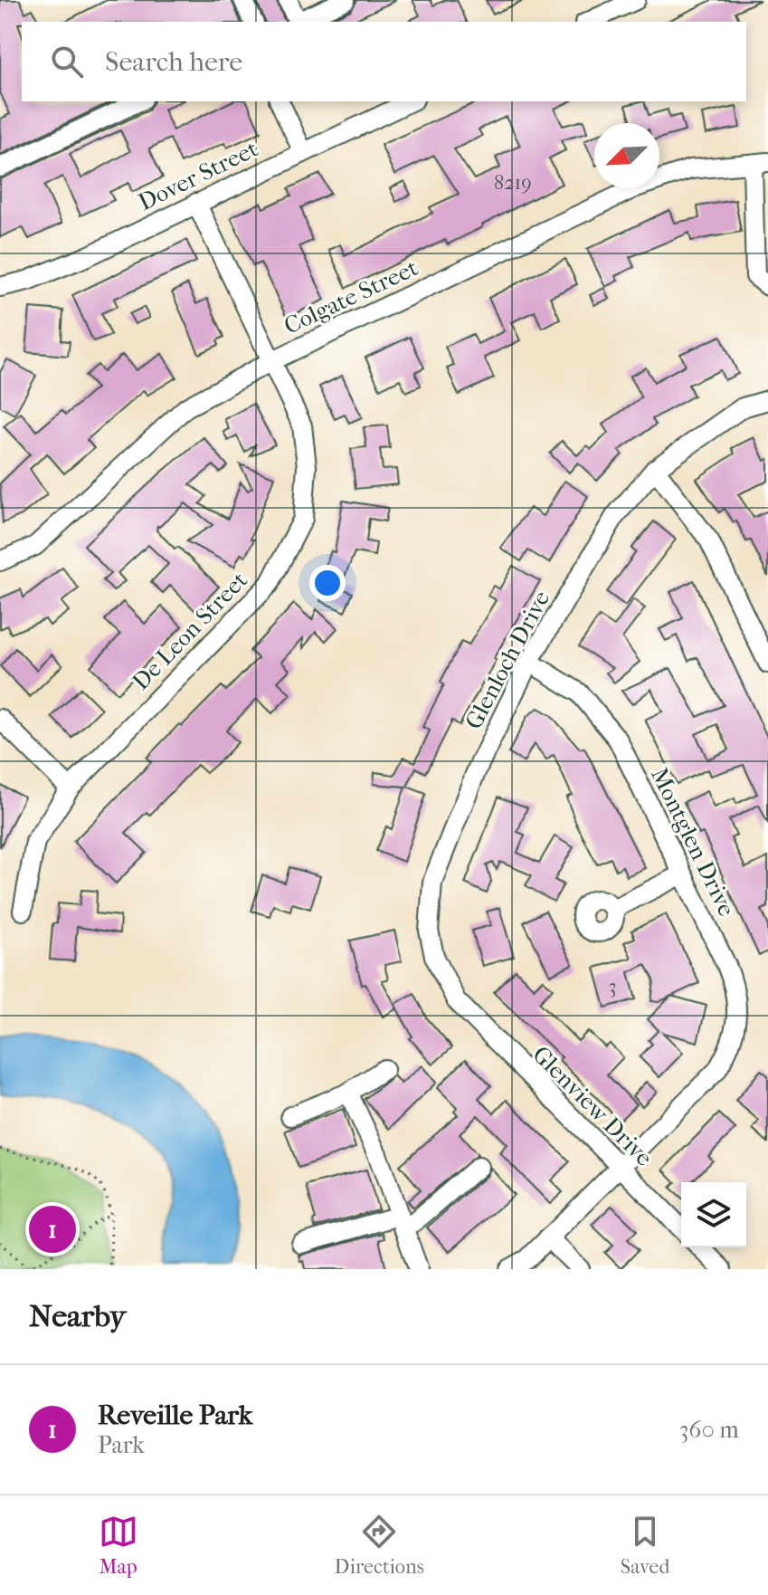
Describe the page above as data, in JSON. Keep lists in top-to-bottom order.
{
  "streets": {
    "street": [
      "Dover Street",
      "Colgate Street",
      "De Leon Street",
      "Glenloch Drive",
      "Montglen Drive",
      "Glenview Drive"
    ]
  },
  "crossings": [
    ["Dover Street", "De Leon Street"],
    ["Colgate Street", "De Leon Street"],
    ["Glenloch Drive", "Montglen Drive"],
    ["Glenloch Drive", "Glenview Drive"],
    ["Montglen Drive", "Glenview Drive"]
  ],
  "house_numbers": ["8219", "3"],
  "north": "bottom left",
  "page": {
    "search": "Search here",
    "pins": "1",
    "heading": "Nearby",
    "list": [
      {
        "mark": "1",
        "name": "Reveille Park",
        "note": "Park",
        "value": "360 m"
      }
    ],
    "nav": ["Map", "Directions", "Saved"]
  }
}
